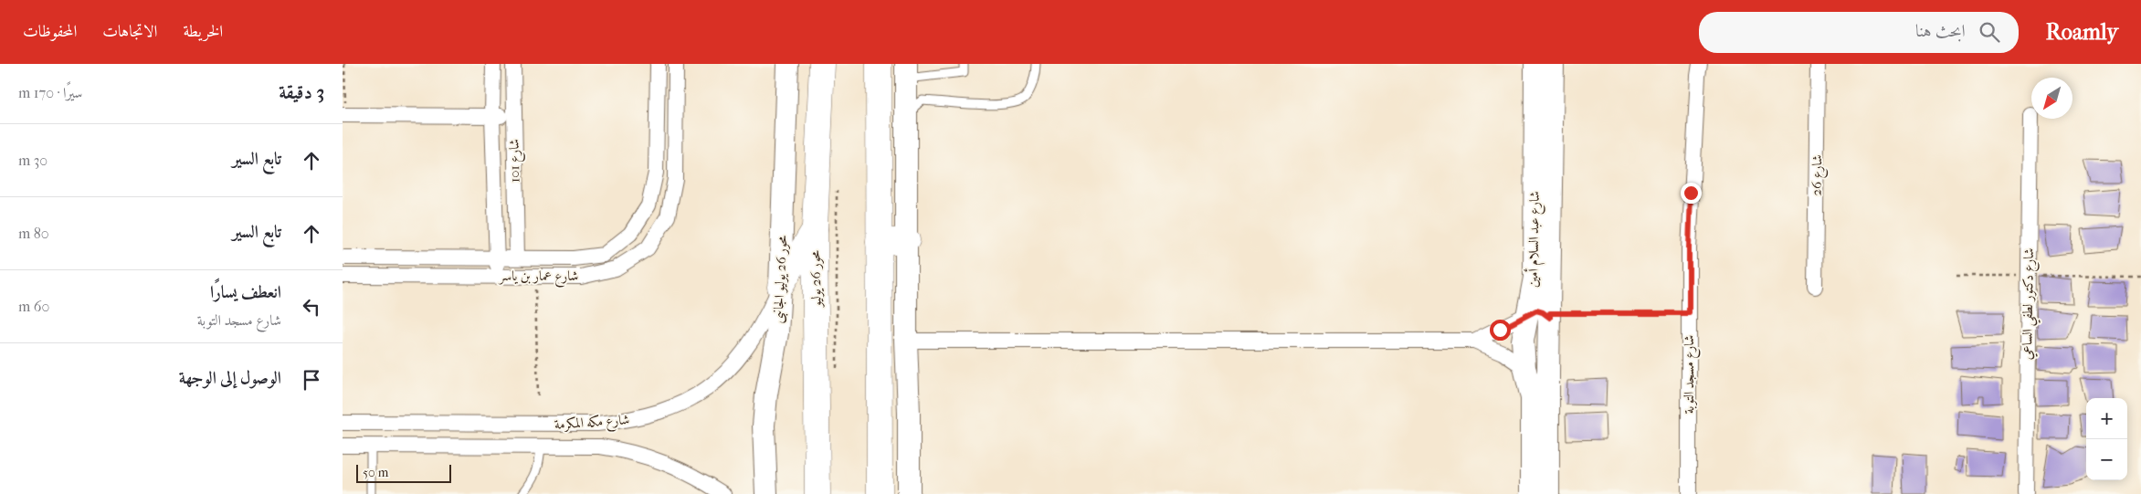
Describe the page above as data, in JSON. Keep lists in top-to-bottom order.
{
  "streets": {
    "highway": ["محور 26 يوليو"],
    "street": [
      "شارع 101",
      "شارع 26",
      "شارع عبد السلام أمين",
      "شارع عمار بن ياسر",
      "محور 26 يوليو الجانبى",
      "شارع دكتور لطفي الساعي",
      "شارع مسجد التوبة",
      "شارع مكه المكرمة"
    ]
  },
  "crossings": [
    ["شارع 101", "شارع عمار بن ياسر"],
    ["محور 26 يوليو الجانبى", "شارع مكه المكرمة"]
  ],
  "scale_bar": "50 m",
  "north": "bottom left",
  "page": {
    "header": "Roamly",
    "search": "ابحث هنا",
    "nav": ["الخريطة", "الاتجاهات", "المحفوظات"],
    "heading": ["3 دقيقة", "سيرًا · 170 m"],
    "list": [
      ["تابع السير", "30 m"],
      ["تابع السير", "80 m"],
      ["انعطف يسارًا", "شارع مسجد التوبة", "60 m"],
      "الوصول إلى الوجهة"
    ],
    "map_buttons": ["+", "−"],
    "scale": "50 m"
  }
}
